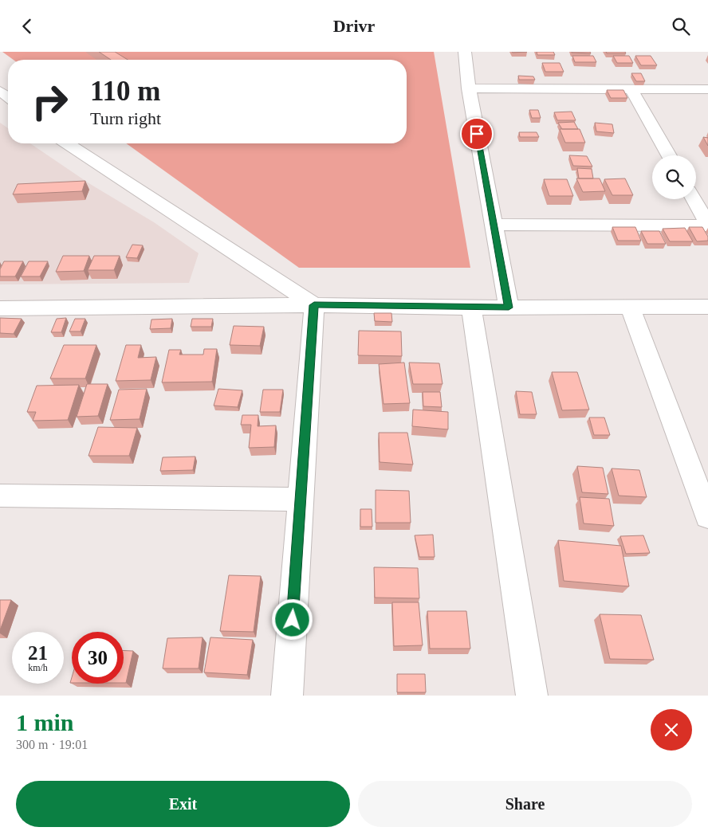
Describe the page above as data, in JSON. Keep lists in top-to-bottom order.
{
  "page": {
    "header": "Drivr",
    "turn": ["110 m", "Turn right"],
    "speed": "21 km/h",
    "limit": "30",
    "heading": ["1 min", "300 m · 19:01"],
    "buttons": ["Exit", "Share"]
  }
}
